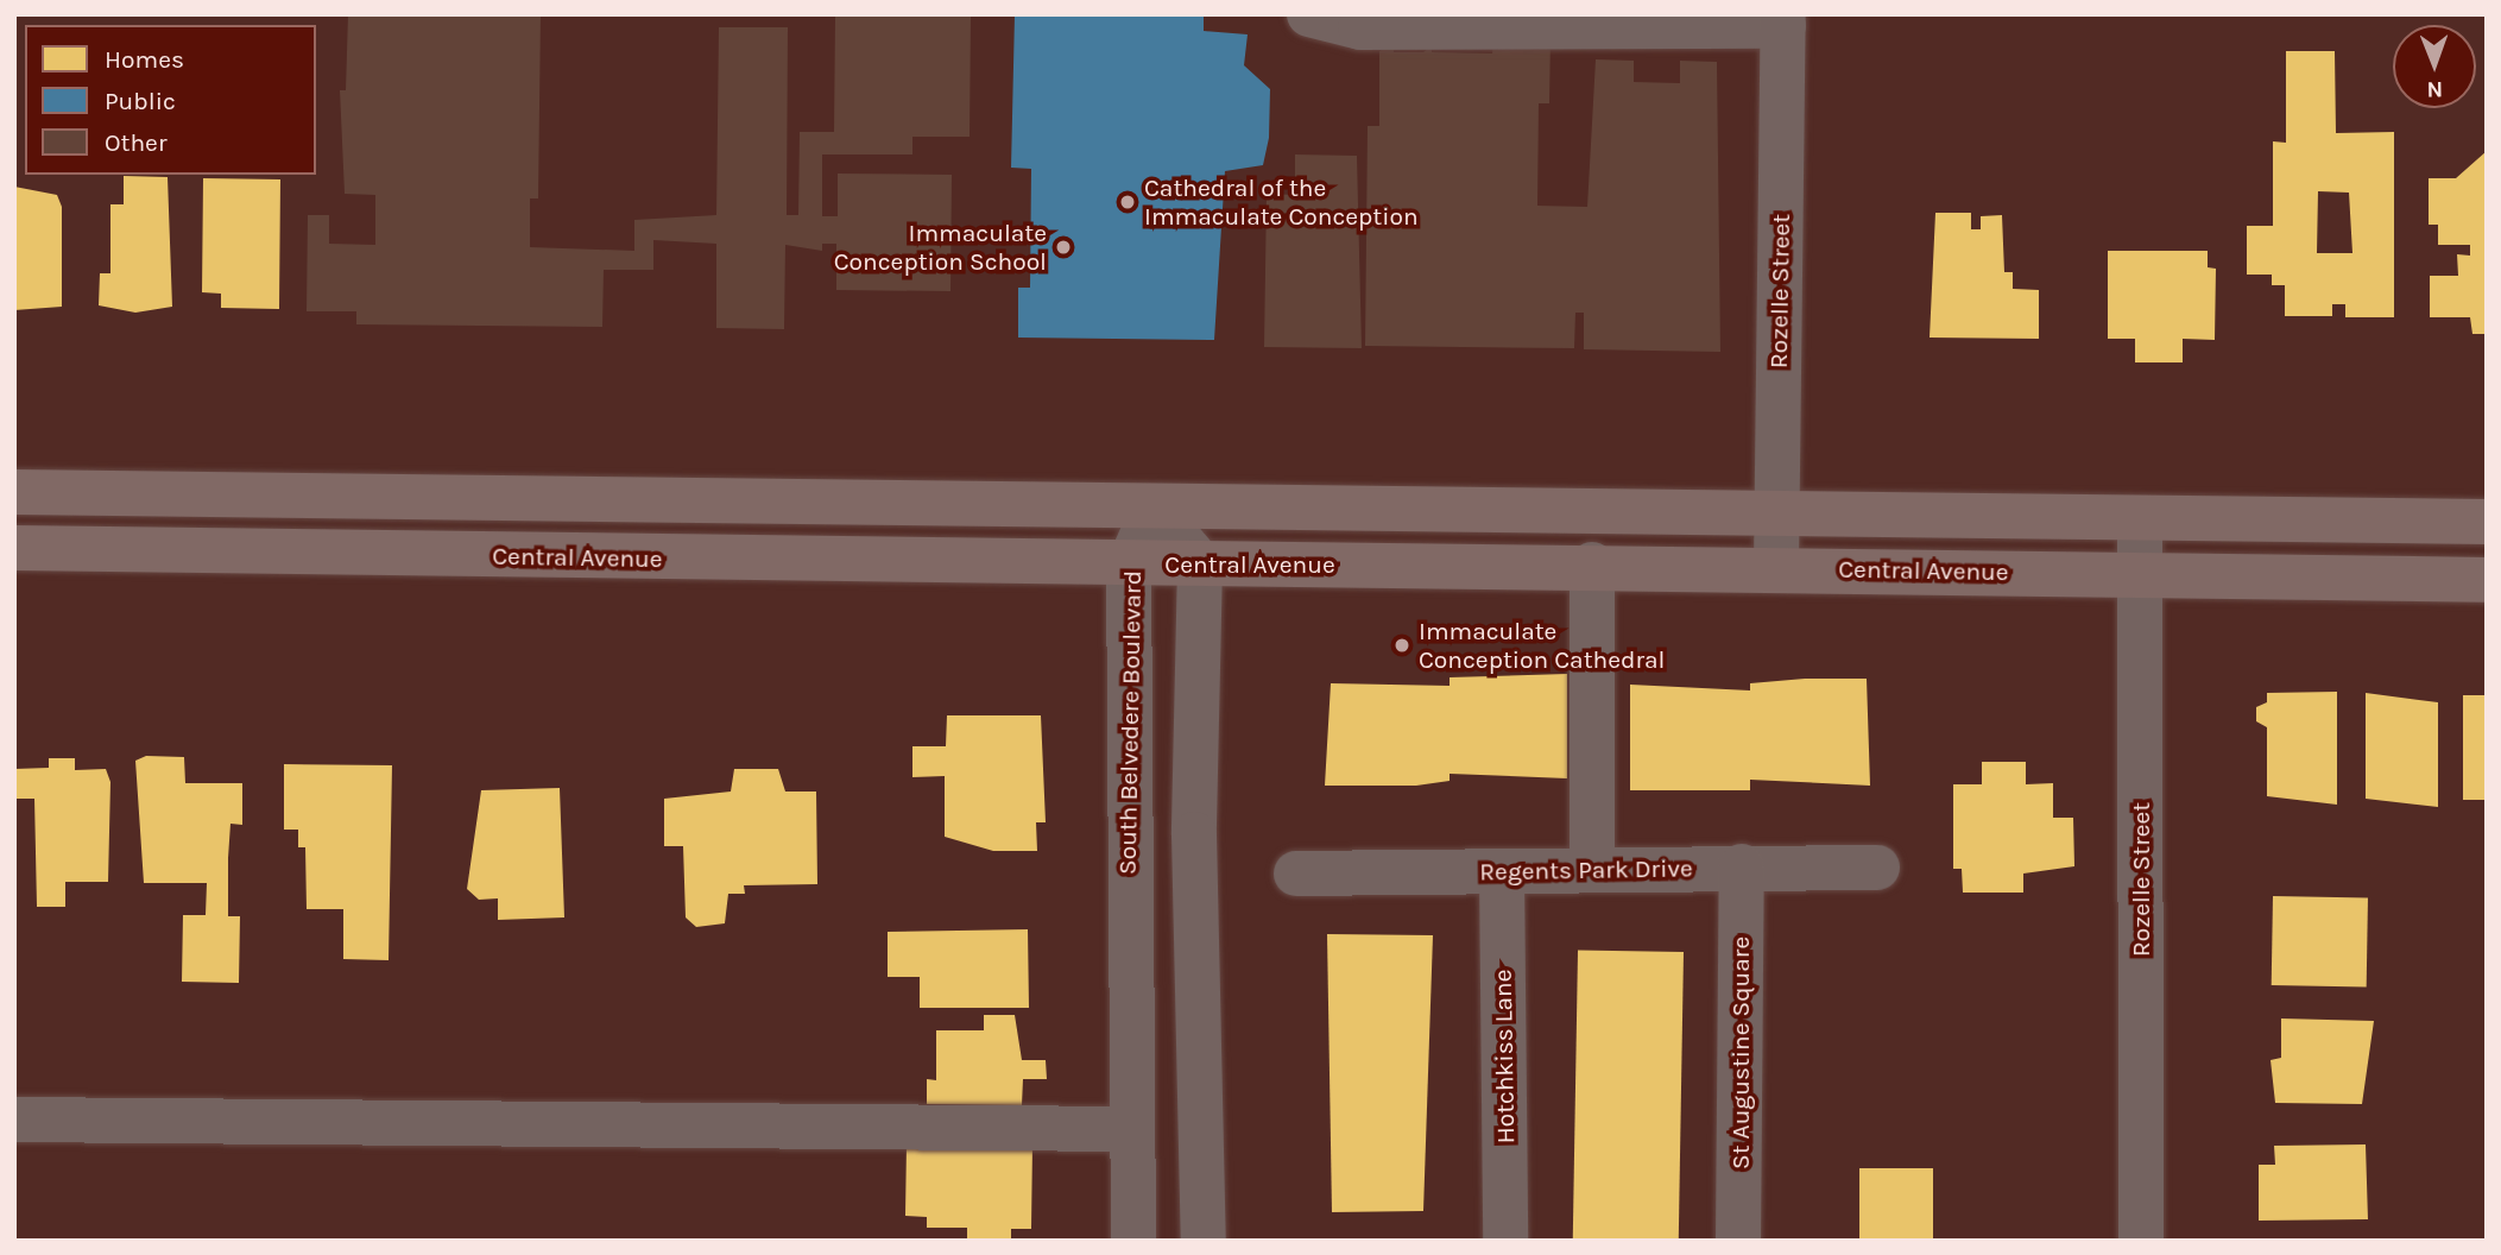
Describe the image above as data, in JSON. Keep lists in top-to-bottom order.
{
  "streets": {
    "main road": ["Central Avenue"],
    "street": [
      "Rozelle Street",
      "South Belvedere Boulevard",
      "Regents Park Drive",
      "St Augustine Square",
      "Hotchkiss Lane"
    ]
  },
  "crossings": [
    ["Rozelle Street", "Central Avenue"],
    ["Central Avenue", "South Belvedere Boulevard"],
    ["Regents Park Drive", "St Augustine Square"],
    ["Regents Park Drive", "Hotchkiss Lane"]
  ],
  "places": ["Cathedral of the Immaculate Conception", "Immaculate Conception School", "Immaculate Conception Cathedral"],
  "legend": ["Homes", "Public", "Other"],
  "north": "bottom"
}
